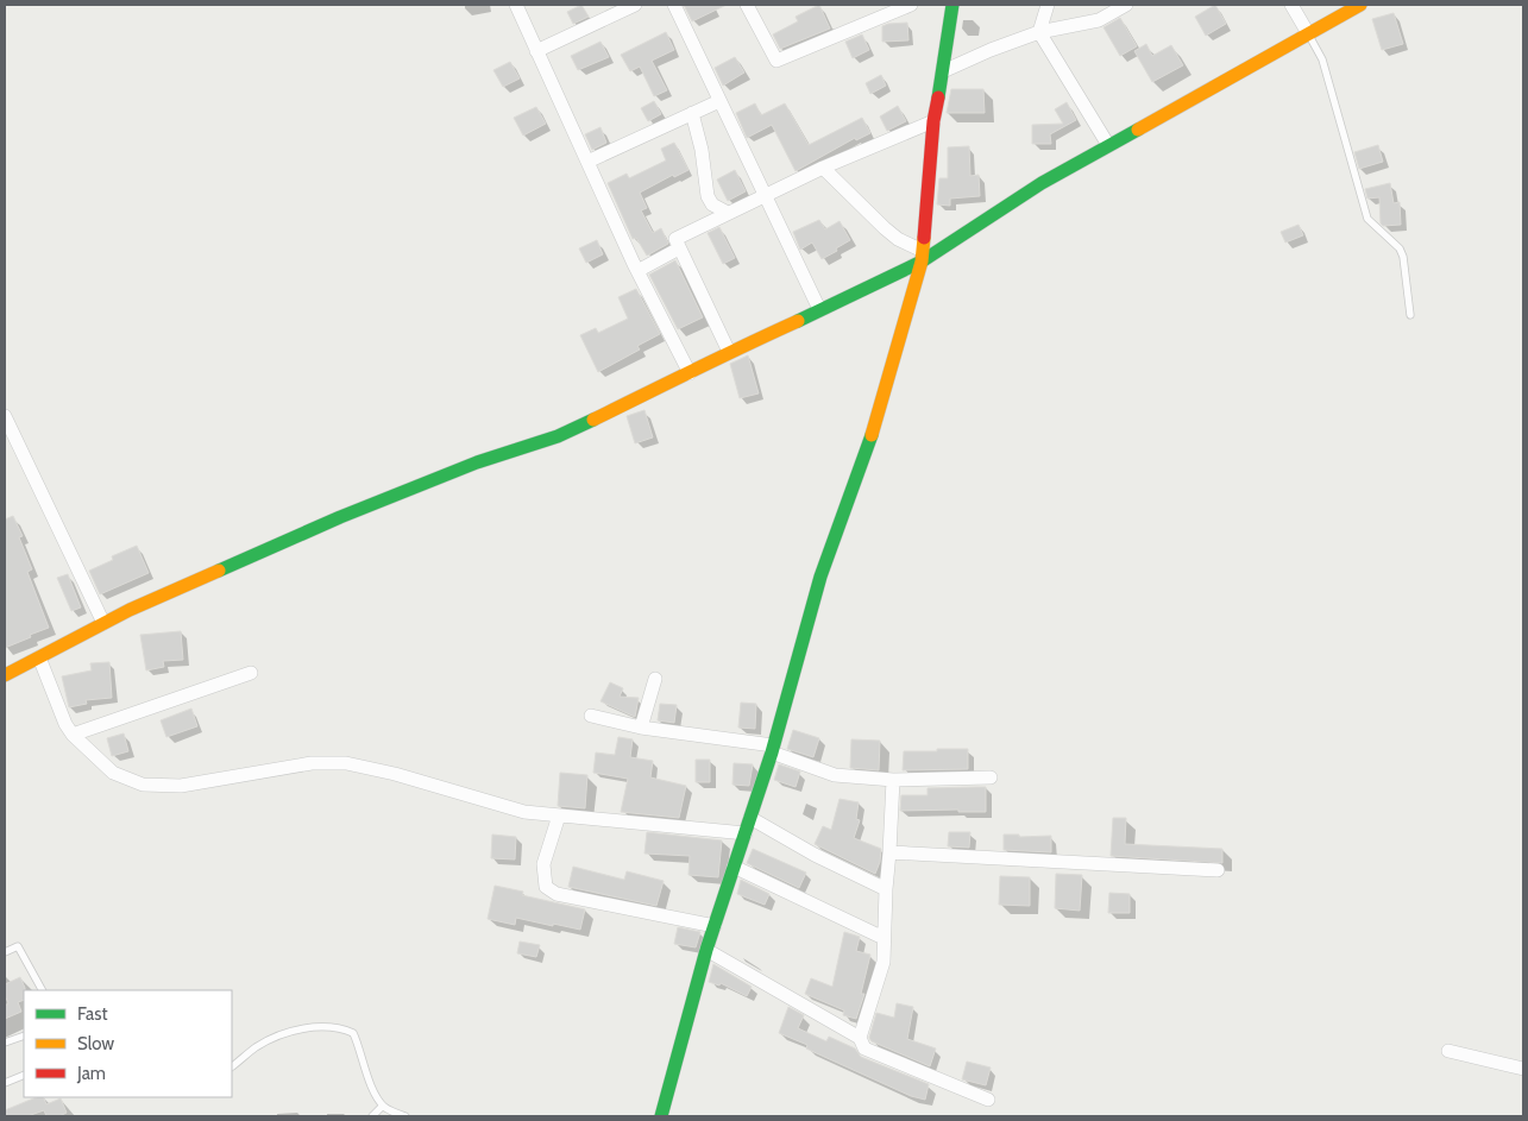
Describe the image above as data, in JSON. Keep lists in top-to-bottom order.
{
  "legend": ["Fast", "Slow", "Jam"]
}
